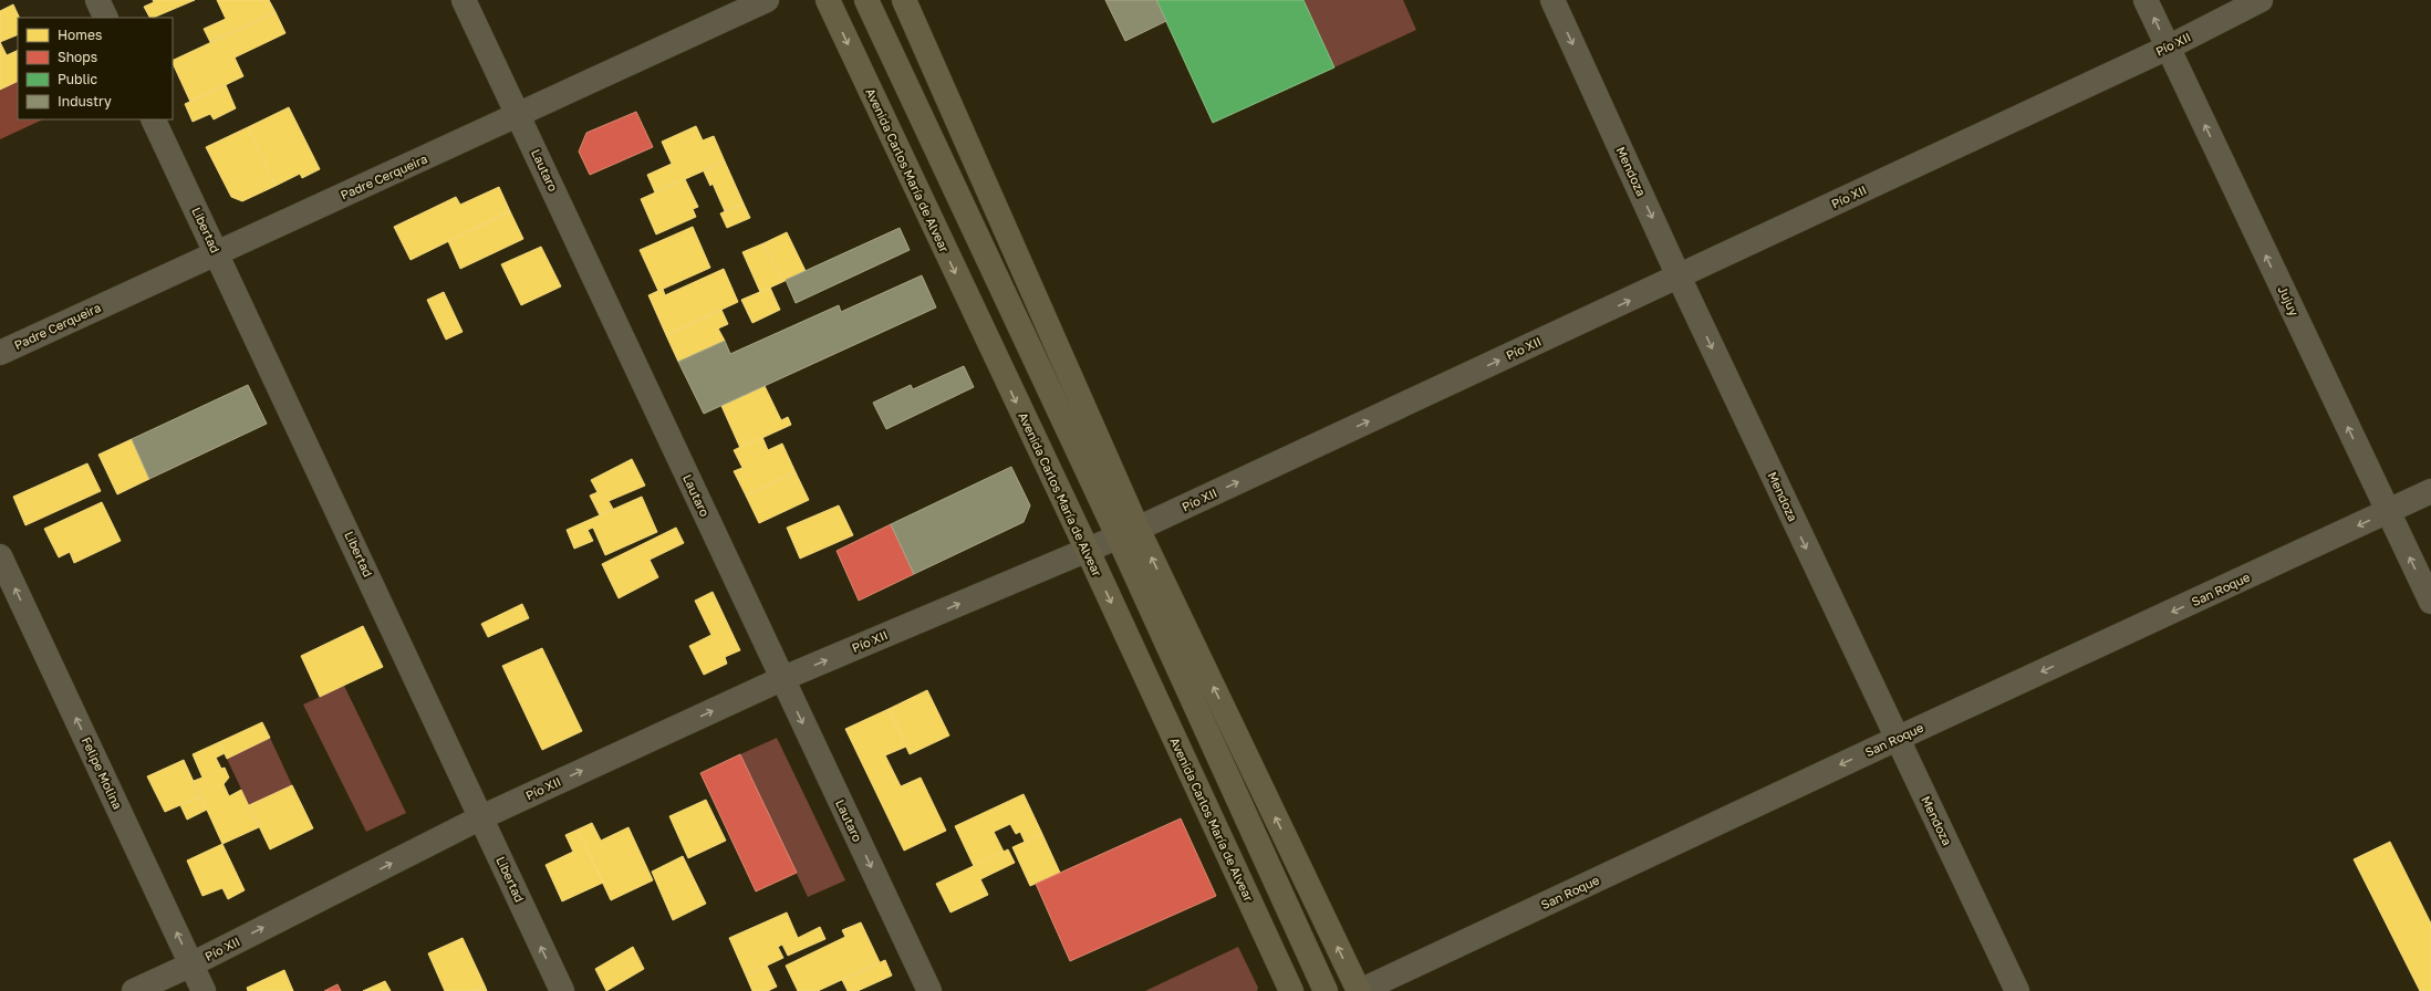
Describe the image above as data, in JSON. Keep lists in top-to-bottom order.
{
  "streets": {
    "main road": ["Avenida Carlos María de Alvear"],
    "street": [
      "Pío XII",
      "Lautaro",
      "Mendoza",
      "Padre Cerqueira",
      "Libertad",
      "Jujuy",
      "San Roque",
      "Felipe Molina"
    ]
  },
  "crossings": [
    ["Pío XII", "Lautaro"],
    ["Pío XII", "Avenida Carlos María de Alvear"],
    ["Pío XII", "Mendoza"],
    ["Pío XII", "Libertad"],
    ["Pío XII", "Jujuy"],
    ["Pío XII", "Felipe Molina"],
    ["Lautaro", "Padre Cerqueira"],
    ["Mendoza", "San Roque"],
    ["Padre Cerqueira", "Libertad"],
    ["Jujuy", "San Roque"]
  ],
  "one_way": [
    "Pío XII",
    "Mendoza",
    "Jujuy",
    "San Roque",
    "Felipe Molina"
  ],
  "legend": [
    "Homes",
    "Shops",
    "Public",
    "Industry"
  ]
}
